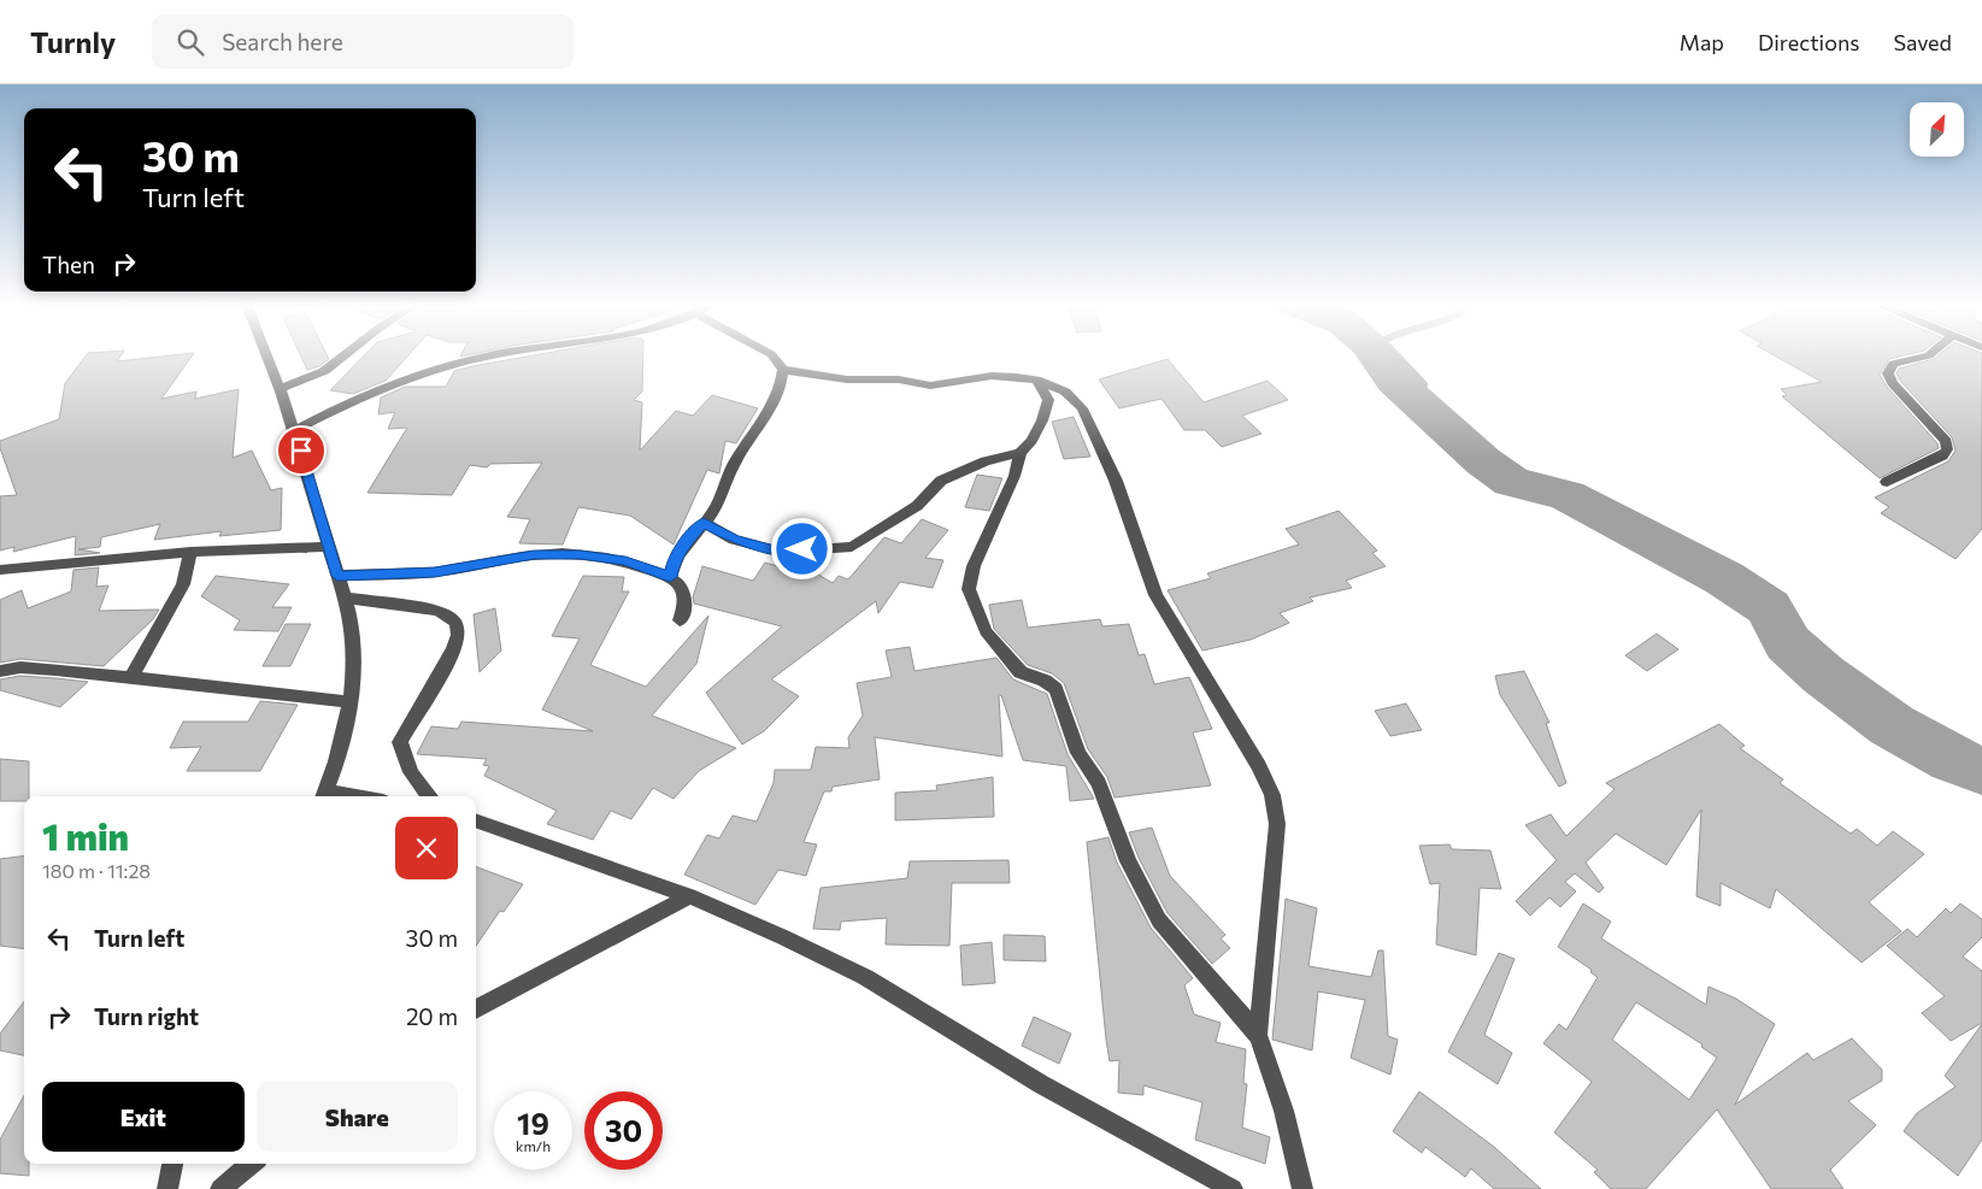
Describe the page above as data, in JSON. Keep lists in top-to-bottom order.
{
  "north": "top right",
  "page": {
    "header": "Turnly",
    "search": "Search here",
    "nav": ["Map", "Directions", "Saved"],
    "turn": ["30 m", "Turn left"],
    "then": "Then",
    "heading": ["1 min", "180 m · 11:28"],
    "list": [
      {
        "name": "Turn left",
        "value": "30 m"
      },
      {
        "name": "Turn right",
        "value": "20 m"
      }
    ],
    "buttons": ["Exit", "Share"],
    "speed": "19 km/h",
    "limit": "30"
  }
}
